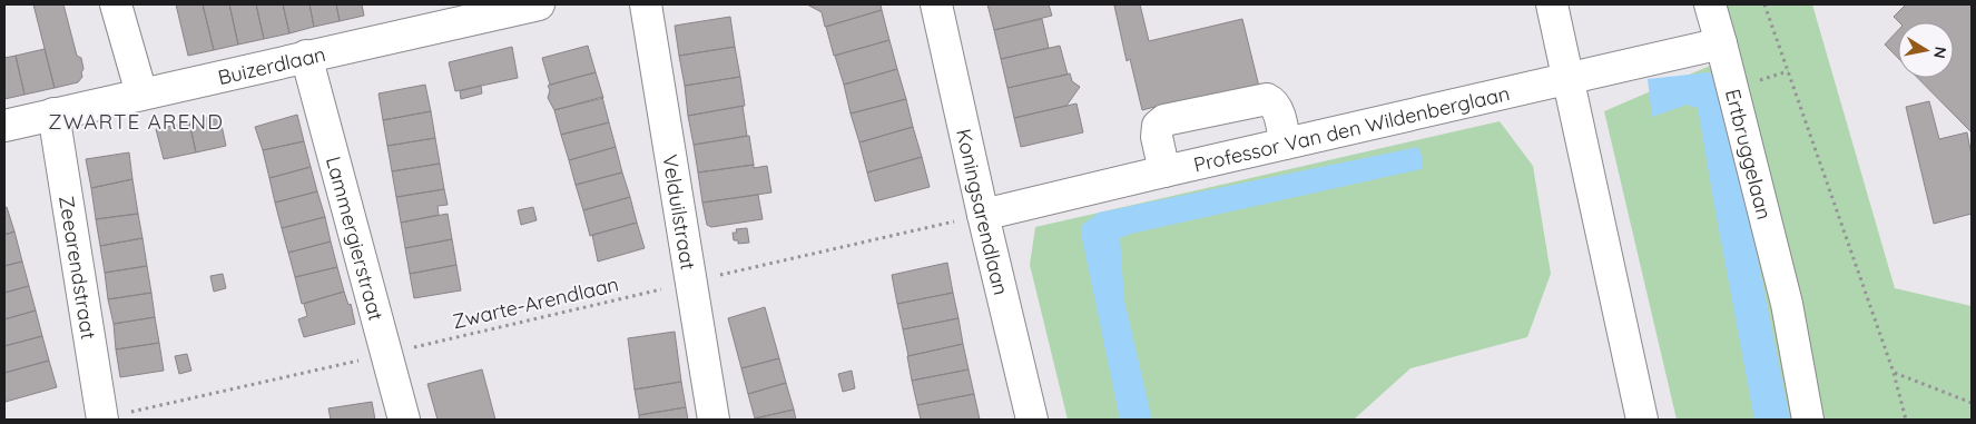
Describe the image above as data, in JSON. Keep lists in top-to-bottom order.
{
  "streets": {
    "street": [
      "Buizerdlaan",
      "Professor Van den Wildenberglaan",
      "Ertbruggelaan",
      "Velduilstraat",
      "Koningsarendlaan",
      "Lammergierstraat",
      "Zeearendstraat"
    ],
    "path": ["Zwarte-Arendlaan"]
  },
  "crossings": [
    ["Buizerdlaan", "Lammergierstraat"],
    ["Buizerdlaan", "Zeearendstraat"],
    ["Professor Van den Wildenberglaan", "Ertbruggelaan"],
    ["Professor Van den Wildenberglaan", "Koningsarendlaan"],
    ["Professor Van den Wildenberglaan", "Zwarte-Arendlaan"],
    ["Velduilstraat", "Zwarte-Arendlaan"],
    ["Koningsarendlaan", "Zwarte-Arendlaan"],
    ["Lammergierstraat", "Zwarte-Arendlaan"],
    ["Zeearendstraat", "Zwarte-Arendlaan"]
  ],
  "districts": ["ZWARTE AREND"],
  "north": "right"
}
